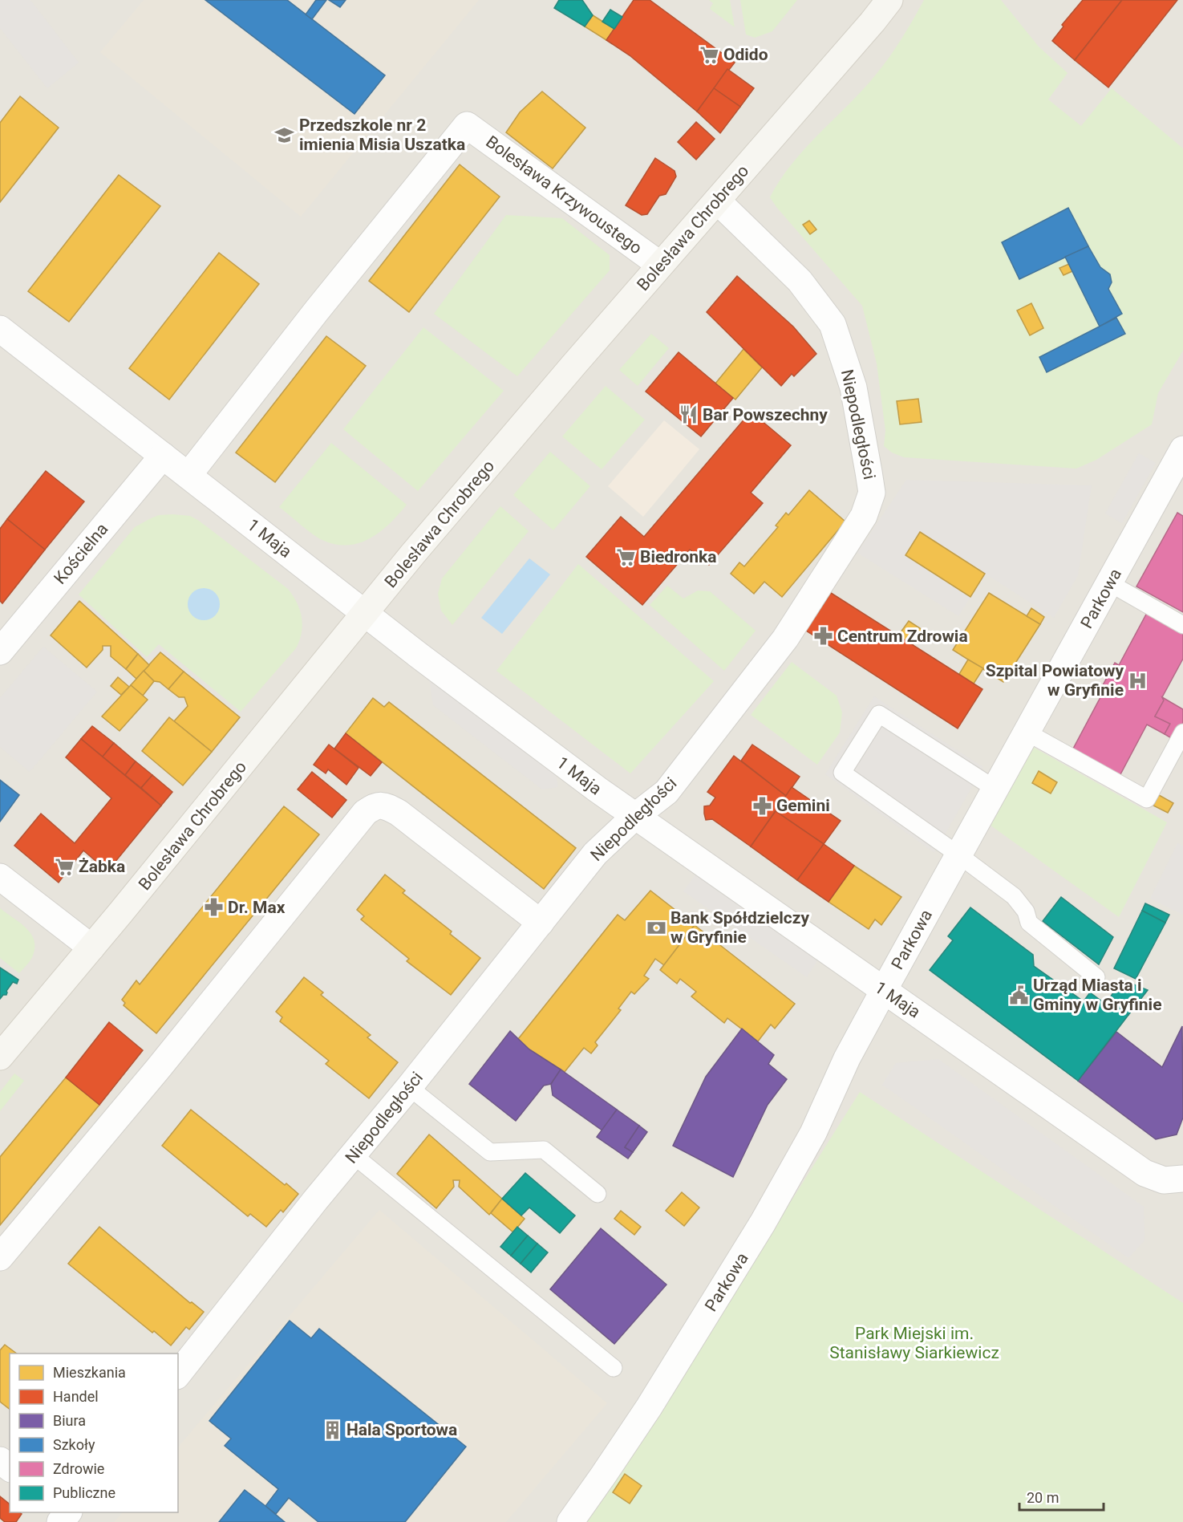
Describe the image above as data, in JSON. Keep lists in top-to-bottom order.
{
  "streets": {
    "main road": ["Bolesława Chrobrego"],
    "street": [
      "Bolesława Krzywoustego",
      "Niepodległości",
      "1 Maja",
      "Kościelna",
      "Parkowa"
    ]
  },
  "crossings": [
    ["Bolesława Krzywoustego", "Bolesława Chrobrego"],
    ["Bolesława Krzywoustego", "1 Maja"],
    ["Bolesława Chrobrego", "Niepodległości"],
    ["Bolesława Chrobrego", "1 Maja"],
    ["Niepodległości", "1 Maja"],
    ["1 Maja", "Kościelna"],
    ["1 Maja", "Parkowa"]
  ],
  "parks": ["Park Miejski im. Stanisławy Siarkiewicz"],
  "places": {
    "supermarket": ["Odido", "Biedronka", "Żabka"],
    "school or university": ["Przedszkole nr 2 imienia Misia Uszatka"],
    "restaurant": ["Bar Powszechny"],
    "pharmacy": ["Centrum Zdrowia", "Gemini", "Dr. Max"],
    "hospital": ["Szpital Powiatowy w Gryfinie"],
    "bank": ["Bank Spółdzielczy w Gryfinie"],
    "public building": ["Urząd Miasta i Gminy w Gryfinie"],
    "building": ["Hala Sportowa"]
  },
  "legend": [
    "Mieszkania",
    "Handel",
    "Biura",
    "Szkoły",
    "Zdrowie",
    "Publiczne"
  ],
  "scale_bar": "20 m"
}
